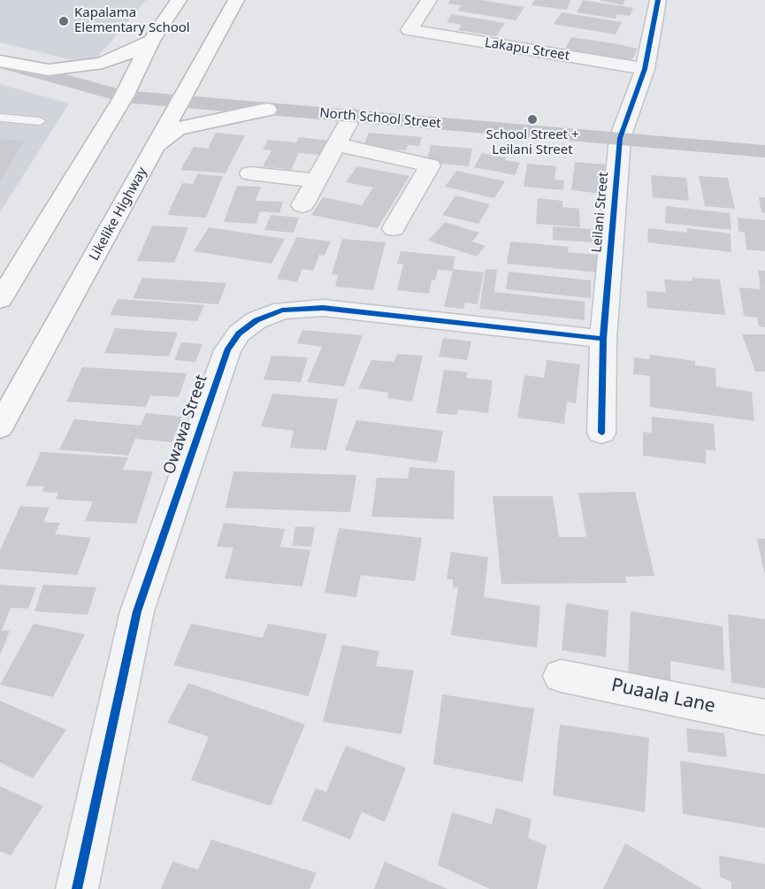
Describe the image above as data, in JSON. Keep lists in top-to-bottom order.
{
  "streets": {
    "highway": ["Likelike Highway"],
    "main road": ["North School Street"],
    "street": [
      "Lakapu Street",
      "Leilani Street",
      "Owawa Street",
      "Puaala Lane"
    ]
  },
  "crossings": [
    ["Lakapu Street", "Leilani Street"],
    ["North School Street", "Leilani Street"],
    ["North School Street", "Likelike Highway"],
    ["Leilani Street", "Owawa Street"]
  ],
  "places": ["Kapalama Elementary School", "School Street + Leilani Street"]
}
